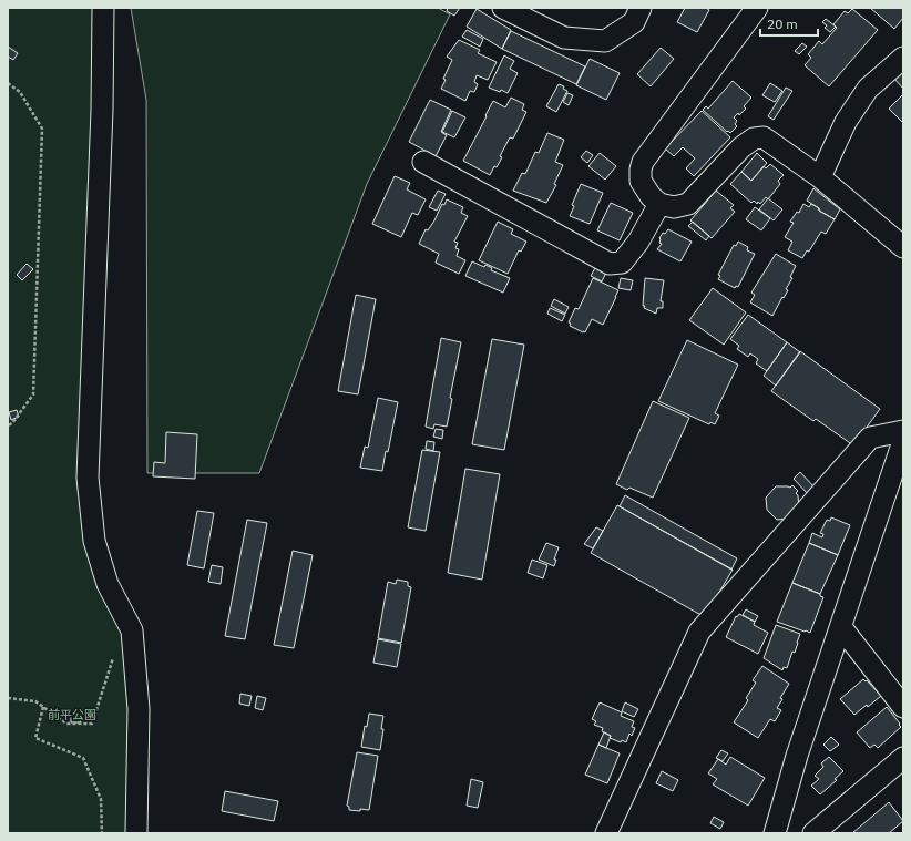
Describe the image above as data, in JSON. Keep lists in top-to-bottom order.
{
  "parks": ["前平公園"],
  "scale_bar": "20 m"
}
